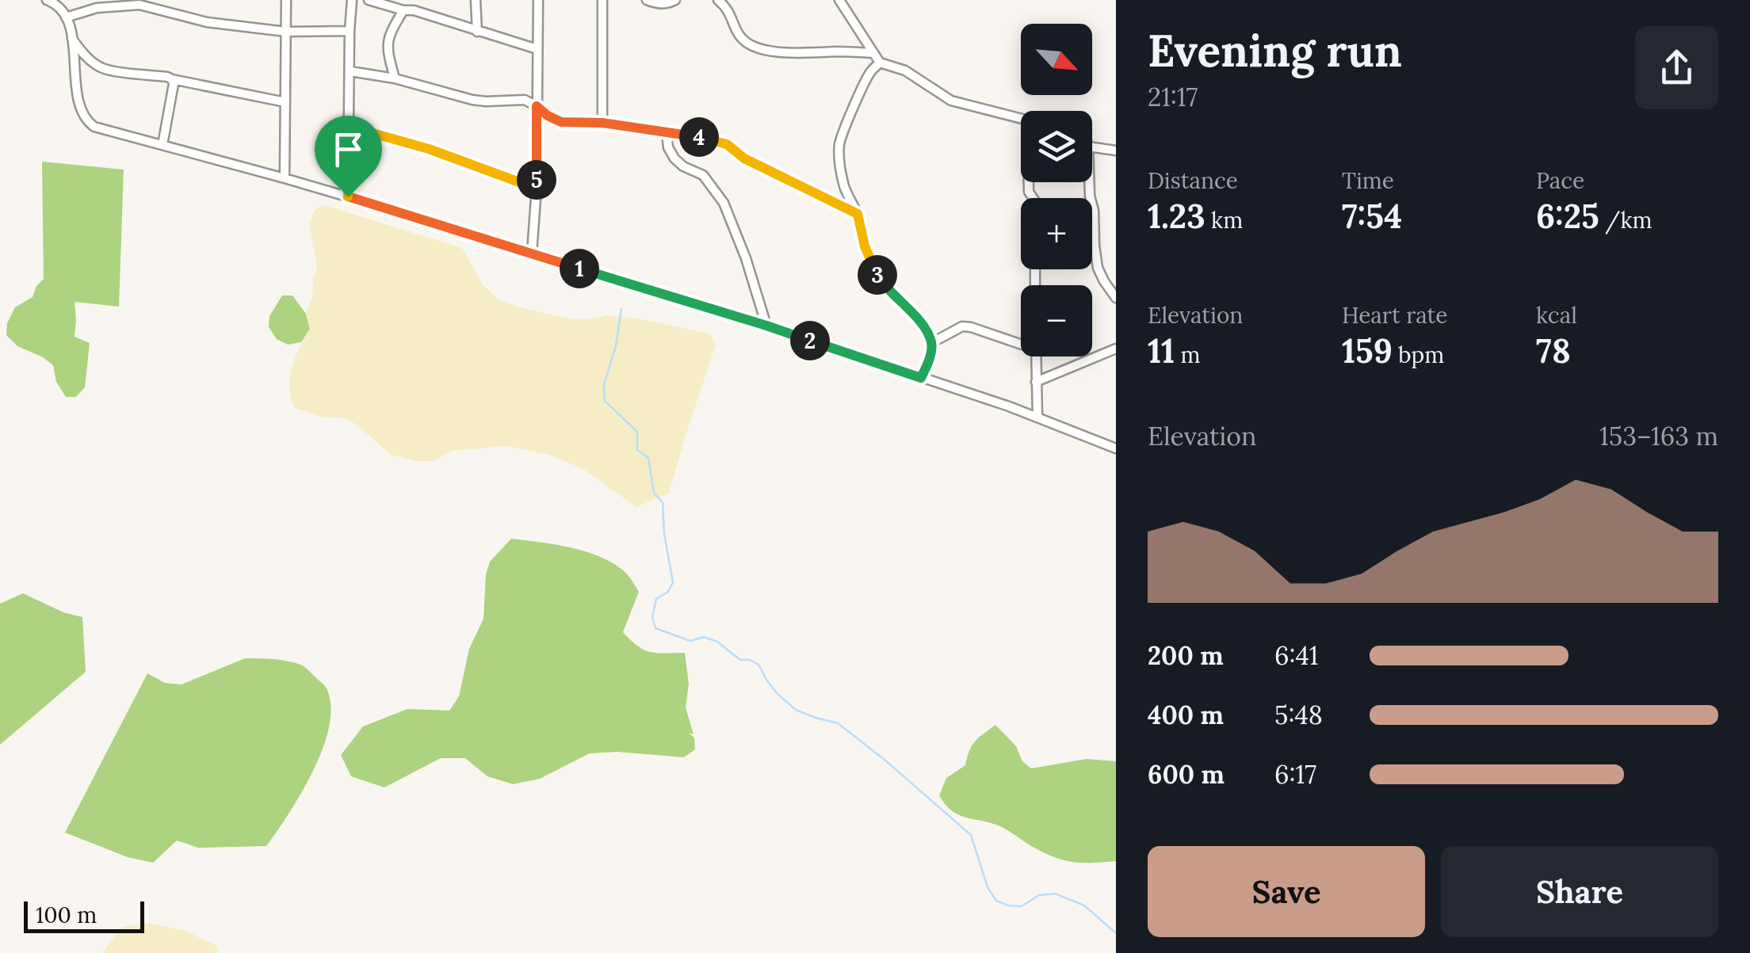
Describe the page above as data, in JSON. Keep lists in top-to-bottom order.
{
  "scale_bar": "100 m",
  "north": "bottom right",
  "page": {
    "heading": ["Evening run", "21:17"],
    "map_buttons": ["+", "−"],
    "pins": [
      "4",
      "5",
      "1",
      "3",
      "2"
    ],
    "stats": [
      ["Distance", "1.23 km"],
      ["Time", "7:54"],
      ["Pace", "6:25 /km"],
      ["Elevation", "11 m"],
      ["Heart rate", "159 bpm"],
      ["kcal", "78"]
    ],
    "chart": ["Elevation", "153–163 m"],
    "list": [
      {
        "name": "200 m",
        "note": "6:41"
      },
      {
        "name": "400 m",
        "note": "5:48"
      },
      {
        "name": "600 m",
        "note": "6:17"
      }
    ],
    "buttons": ["Save", "Share"],
    "scale": "100 m"
  }
}
